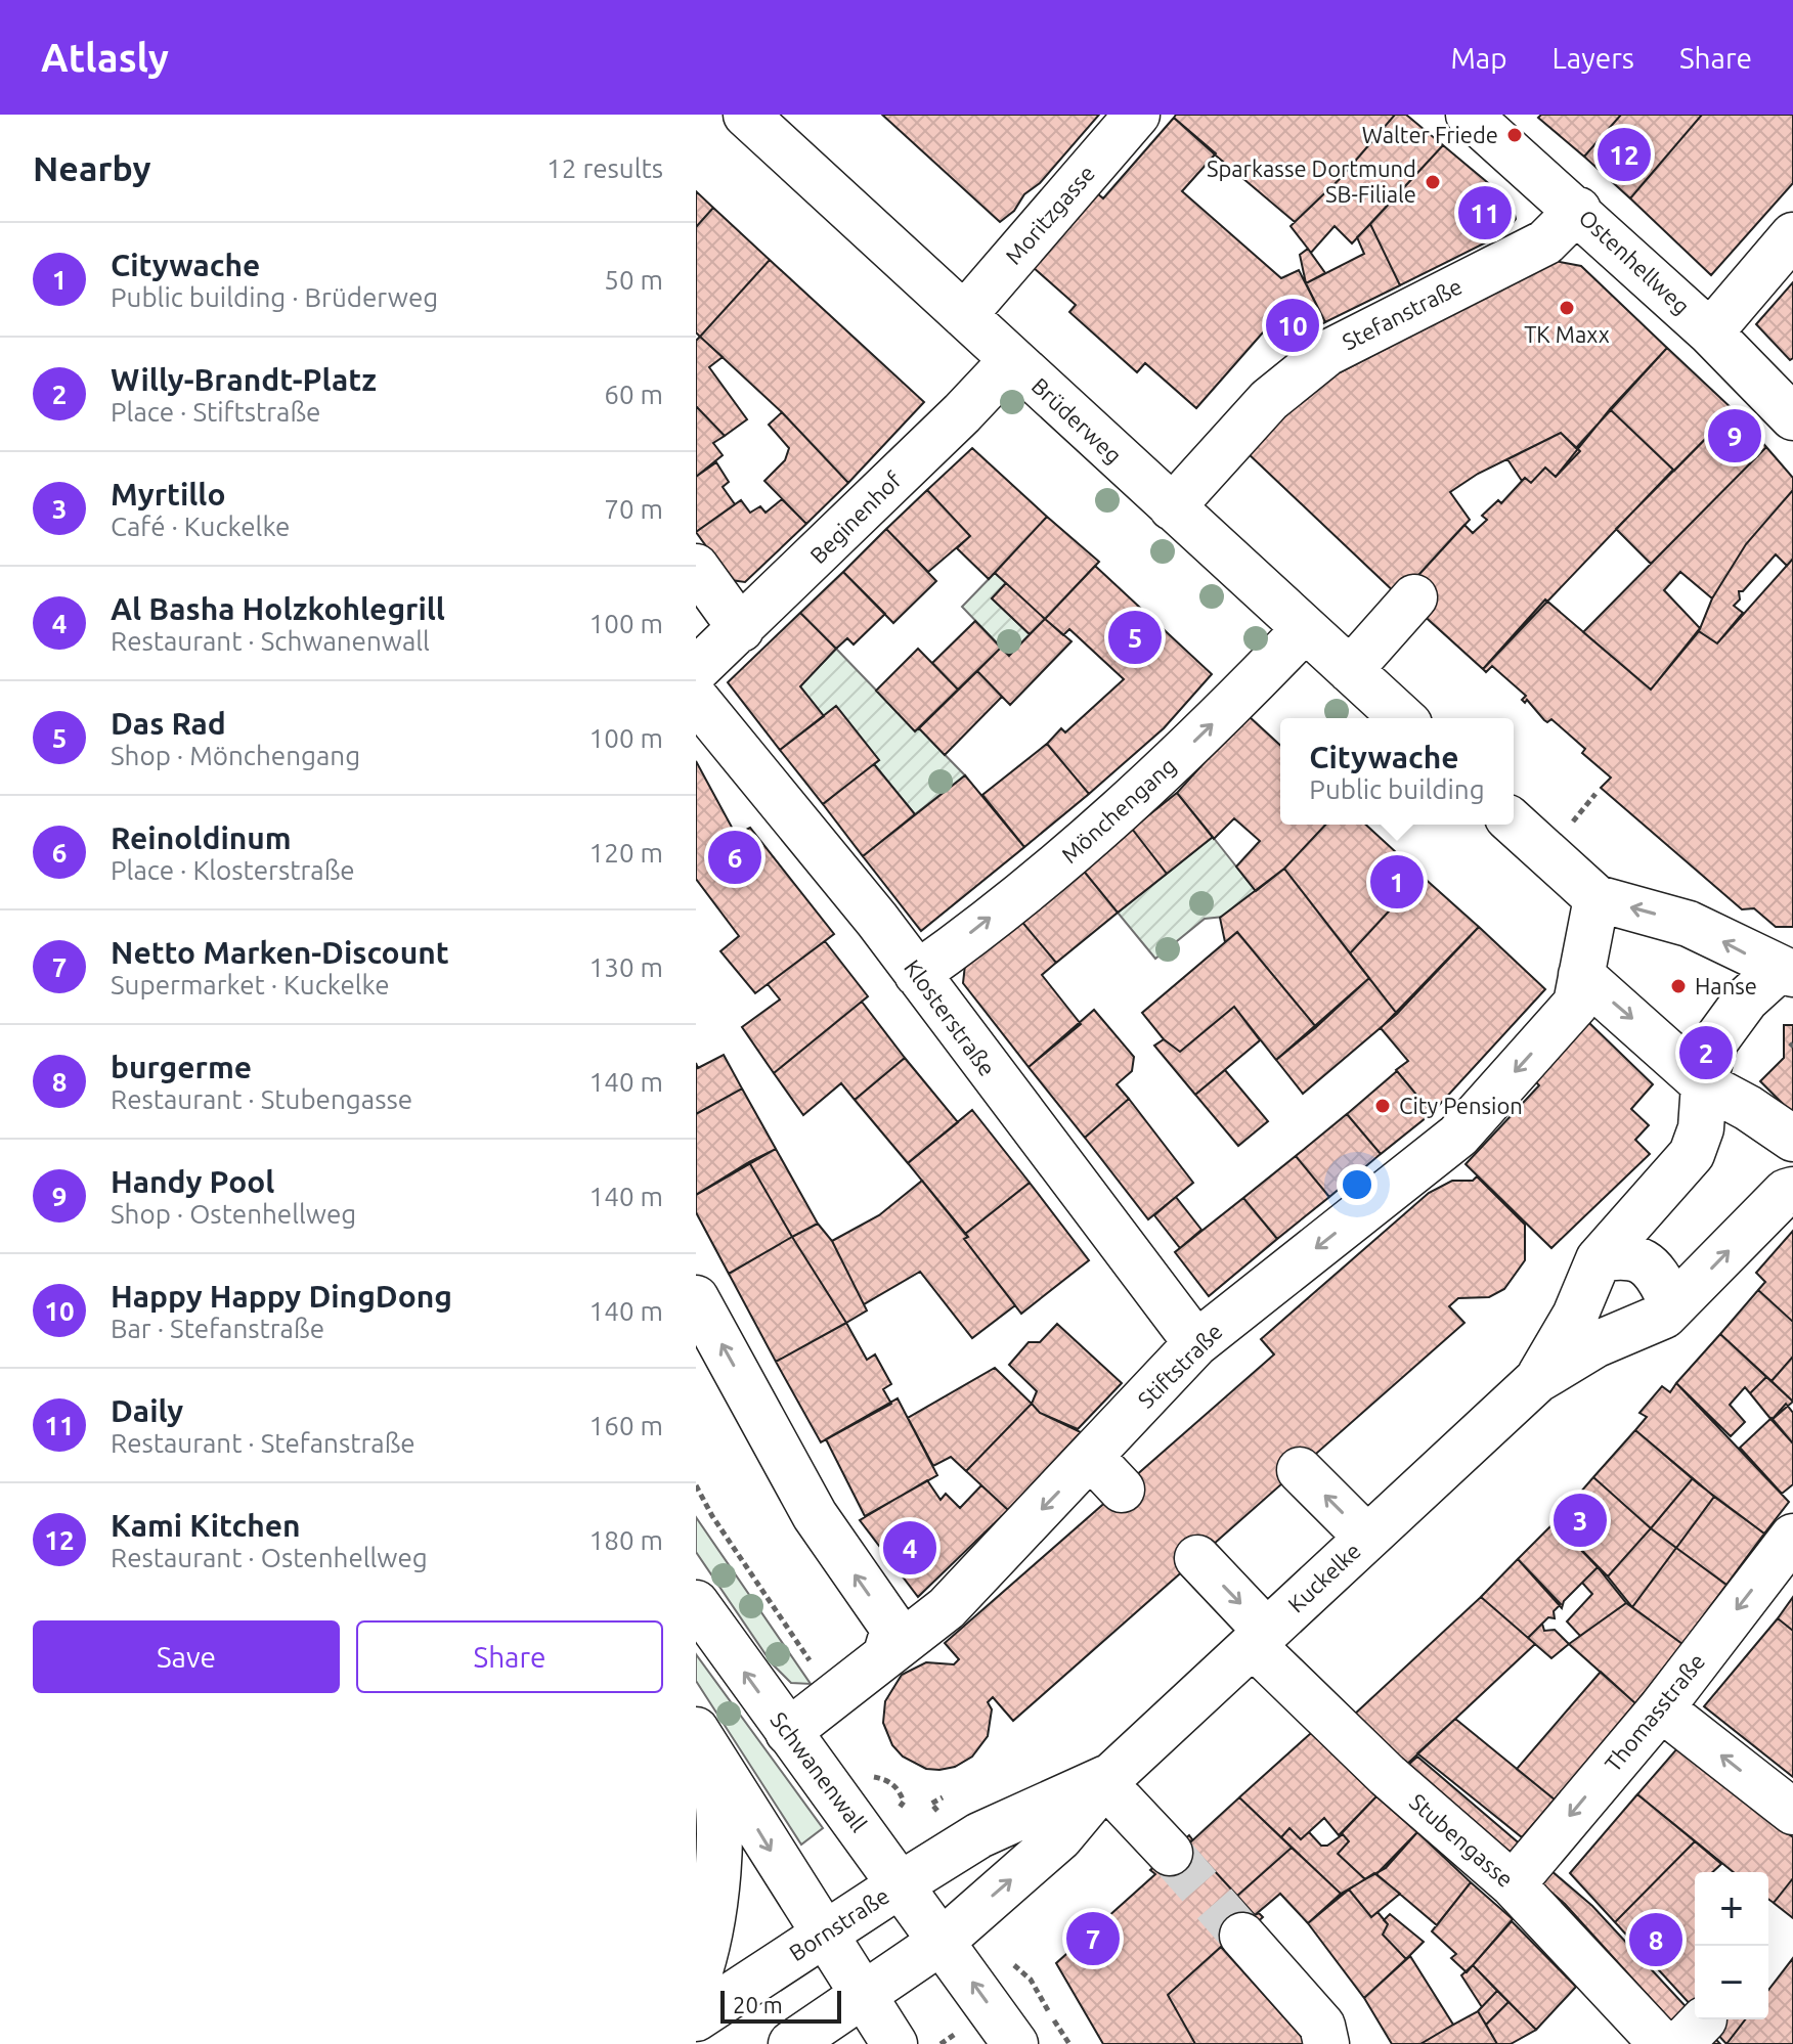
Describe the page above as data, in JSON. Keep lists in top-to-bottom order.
{
  "streets": {
    "street": [
      "Moritzgasse",
      "Ostenhellweg",
      "Stefanstraße",
      "Brüderweg",
      "Beginenhof",
      "Mönchengang",
      "Klosterstraße",
      "Stiftstraße",
      "Kuckelke",
      "Thomasstraße",
      "Schwanenwall",
      "Stubengasse",
      "Bornstraße"
    ]
  },
  "crossings": [
    ["Moritzgasse", "Brüderweg"],
    ["Ostenhellweg", "Stefanstraße"],
    ["Stefanstraße", "Brüderweg"],
    ["Brüderweg", "Beginenhof"],
    ["Brüderweg", "Mönchengang"],
    ["Mönchengang", "Klosterstraße"],
    ["Klosterstraße", "Stiftstraße"],
    ["Stiftstraße", "Schwanenwall"],
    ["Kuckelke", "Schwanenwall"],
    ["Kuckelke", "Stubengasse"],
    ["Kuckelke", "Bornstraße"],
    ["Thomasstraße", "Stubengasse"],
    ["Schwanenwall", "Bornstraße"]
  ],
  "one_way": ["Mönchengang", "Stiftstraße", "Thomasstraße"],
  "places": [
    "Walter Friede",
    "Sparkasse Dortmund SB-Filiale",
    "TK Maxx",
    "Hanse",
    "City Pension"
  ],
  "scale_bar": "20 m",
  "page": {
    "header": "Atlasly",
    "nav": ["Map", "Layers", "Share"],
    "heading": ["Nearby", "12 results"],
    "pins": [
      "12",
      "11",
      "10",
      "9",
      "5",
      "6",
      "1",
      "2",
      "3",
      "4",
      "7",
      "8"
    ],
    "list": [
      {
        "mark": "1",
        "name": "Citywache",
        "note": "Public building · Brüderweg",
        "value": "50 m"
      },
      {
        "mark": "2",
        "name": "Willy-Brandt-Platz",
        "note": "Place · Stiftstraße",
        "value": "60 m"
      },
      {
        "mark": "3",
        "name": "Myrtillo",
        "note": "Café · Kuckelke",
        "value": "70 m"
      },
      {
        "mark": "4",
        "name": "Al Basha Holzkohlegrill",
        "note": "Restaurant · Schwanenwall",
        "value": "100 m"
      },
      {
        "mark": "5",
        "name": "Das Rad",
        "note": "Shop · Mönchengang",
        "value": "100 m"
      },
      {
        "mark": "6",
        "name": "Reinoldinum",
        "note": "Place · Klosterstraße",
        "value": "120 m"
      },
      {
        "mark": "7",
        "name": "Netto Marken-Discount",
        "note": "Supermarket · Kuckelke",
        "value": "130 m"
      },
      {
        "mark": "8",
        "name": "burgerme",
        "note": "Restaurant · Stubengasse",
        "value": "140 m"
      },
      {
        "mark": "9",
        "name": "Handy Pool",
        "note": "Shop · Ostenhellweg",
        "value": "140 m"
      },
      {
        "mark": "10",
        "name": "Happy Happy DingDong",
        "note": "Bar · Stefanstraße",
        "value": "140 m"
      },
      {
        "mark": "11",
        "name": "Daily",
        "note": "Restaurant · Stefanstraße",
        "value": "160 m"
      },
      {
        "mark": "12",
        "name": "Kami Kitchen",
        "note": "Restaurant · Ostenhellweg",
        "value": "180 m"
      }
    ],
    "popup": ["Citywache", "Public building"],
    "buttons": ["Save", "Share"],
    "map_buttons": ["+", "−"],
    "scale": "20 m"
  }
}
